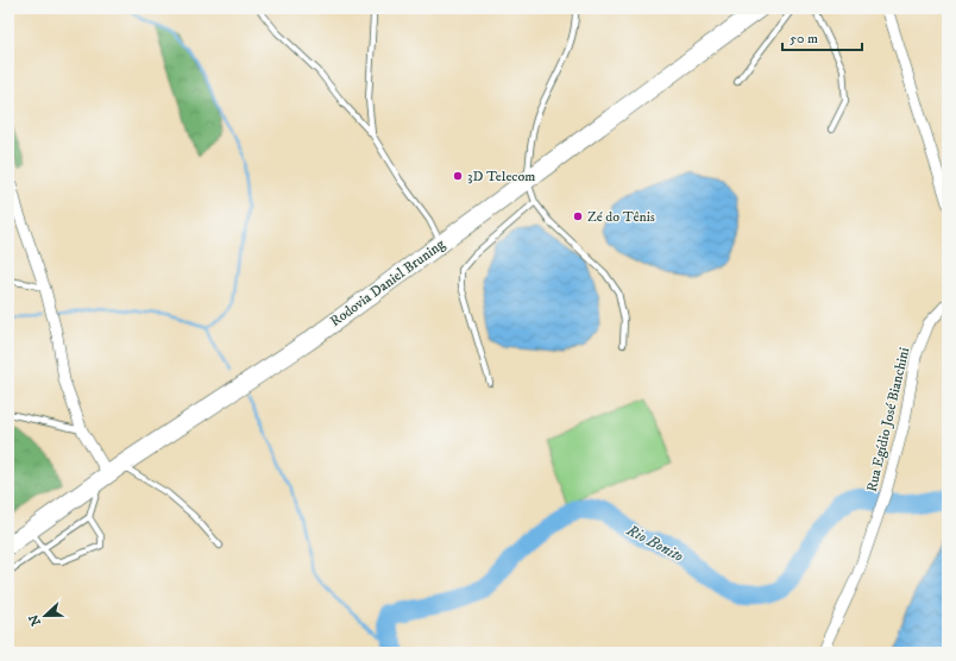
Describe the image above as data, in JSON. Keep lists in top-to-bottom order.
{
  "streets": {
    "main road": ["Rodovia Daniel Bruning"],
    "street": ["Rua Egídio José Bianchini"]
  },
  "water": ["Rio Bonito"],
  "places": ["3D Telecom", "Zé do Tênis"],
  "scale_bar": "50 m",
  "north": "left"
}
